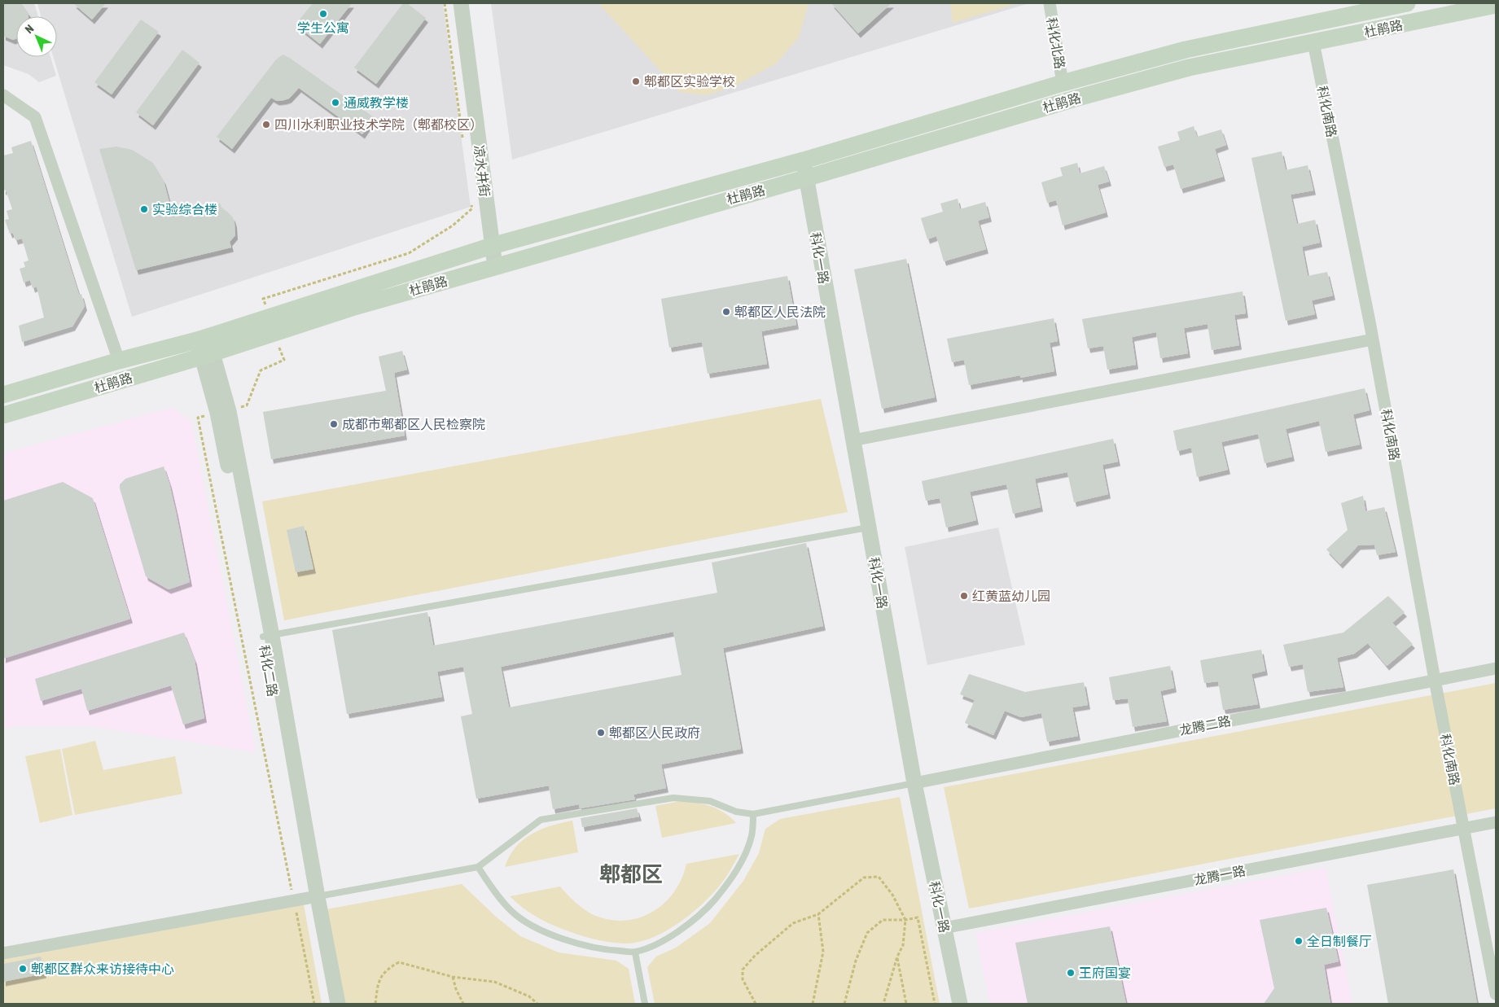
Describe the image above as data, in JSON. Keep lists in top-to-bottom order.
{
  "streets": {
    "main road": ["杜鹃路"],
    "street": [
      "科化北路",
      "科化南路",
      "凉水井街",
      "科化一路",
      "科化二路",
      "龙腾二路",
      "龙腾一路"
    ]
  },
  "crossings": [
    ["杜鹃路", "科化北路"],
    ["杜鹃路", "科化南路"],
    ["杜鹃路", "凉水井街"],
    ["杜鹃路", "科化一路"],
    ["杜鹃路", "科化二路"],
    ["科化南路", "龙腾二路"],
    ["科化南路", "龙腾一路"],
    ["科化一路", "龙腾二路"],
    ["科化一路", "龙腾一路"]
  ],
  "districts": ["郫都区"],
  "places": [
    "学生公寓",
    "郫都区实验学校",
    "通威教学楼",
    "四川水利职业技术学院（郫都校区）",
    "实验综合楼",
    "郫都区人民法院",
    "成都市郫都区人民检察院",
    "红黄蓝幼儿园",
    "郫都区人民政府",
    "全日制餐厅",
    "郫都区群众来访接待中心",
    "王府国宴"
  ],
  "north": "top left"
}
